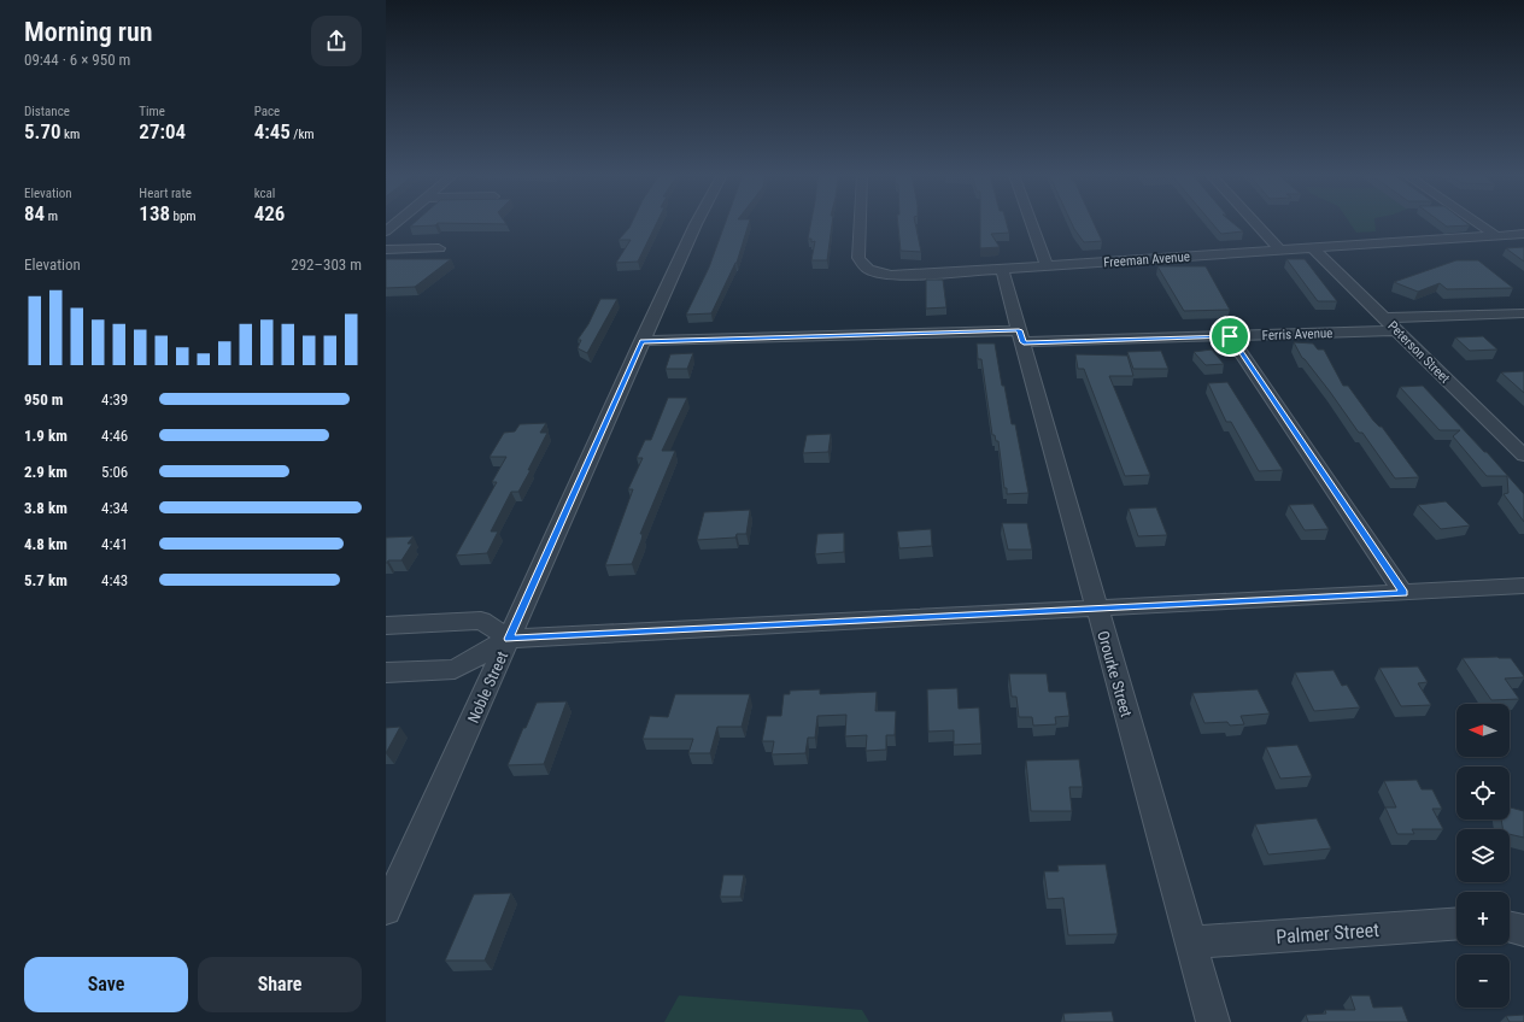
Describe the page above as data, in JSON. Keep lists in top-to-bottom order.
{
  "streets": {
    "street": [
      "Freeman Avenue",
      "Ferris Avenue",
      "Peterson Street",
      "Orourke Street",
      "Noble Street",
      "Palmer Street"
    ]
  },
  "crossings": [
    ["Freeman Avenue", "Peterson Street"],
    ["Freeman Avenue", "Orourke Street"],
    ["Ferris Avenue", "Peterson Street"],
    ["Ferris Avenue", "Orourke Street"],
    ["Ferris Avenue", "Noble Street"],
    ["Orourke Street", "Palmer Street"]
  ],
  "north": "left",
  "page": {
    "heading": ["Morning run", "09:44 · 6 × 950 m"],
    "stats": [
      ["Distance", "5.70 km"],
      ["Time", "27:04"],
      ["Pace", "4:45 /km"],
      ["Elevation", "84 m"],
      ["Heart rate", "138 bpm"],
      ["kcal", "426"]
    ],
    "chart": ["Elevation", "292–303 m"],
    "list": [
      {
        "name": "950 m",
        "note": "4:39"
      },
      {
        "name": "1.9 km",
        "note": "4:46"
      },
      {
        "name": "2.9 km",
        "note": "5:06"
      },
      {
        "name": "3.8 km",
        "note": "4:34"
      },
      {
        "name": "4.8 km",
        "note": "4:41"
      },
      {
        "name": "5.7 km",
        "note": "4:43"
      }
    ],
    "map_buttons": ["+", "−"],
    "buttons": ["Save", "Share"]
  }
}
